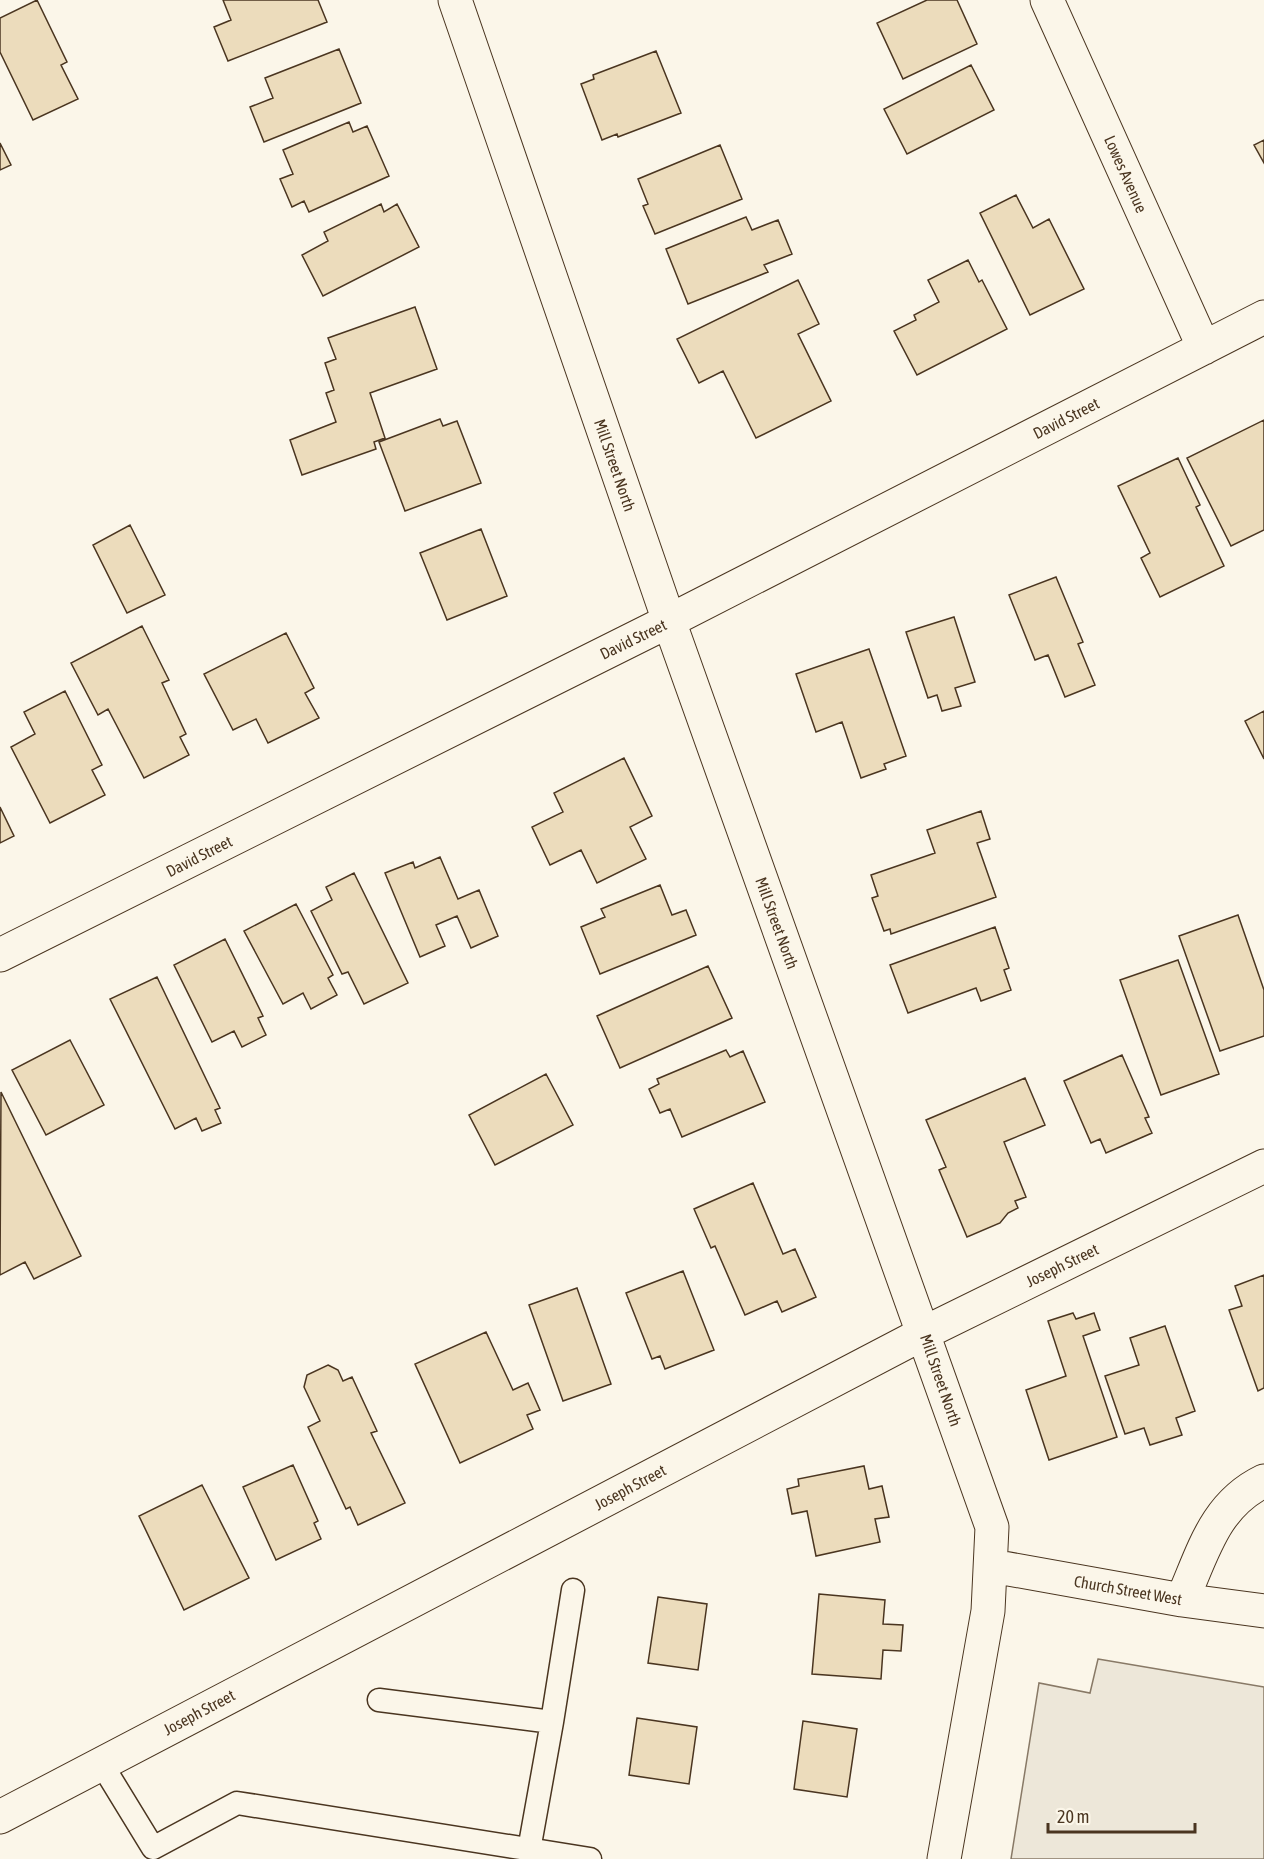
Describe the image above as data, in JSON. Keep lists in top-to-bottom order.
{
  "streets": {
    "street": [
      "Lowes Avenue",
      "David Street",
      "Mill Street North",
      "Joseph Street",
      "Church Street West"
    ]
  },
  "crossings": [
    ["Lowes Avenue", "David Street"],
    ["David Street", "Mill Street North"],
    ["Mill Street North", "Joseph Street"],
    ["Mill Street North", "Church Street West"]
  ],
  "scale_bar": "20 m"
}
